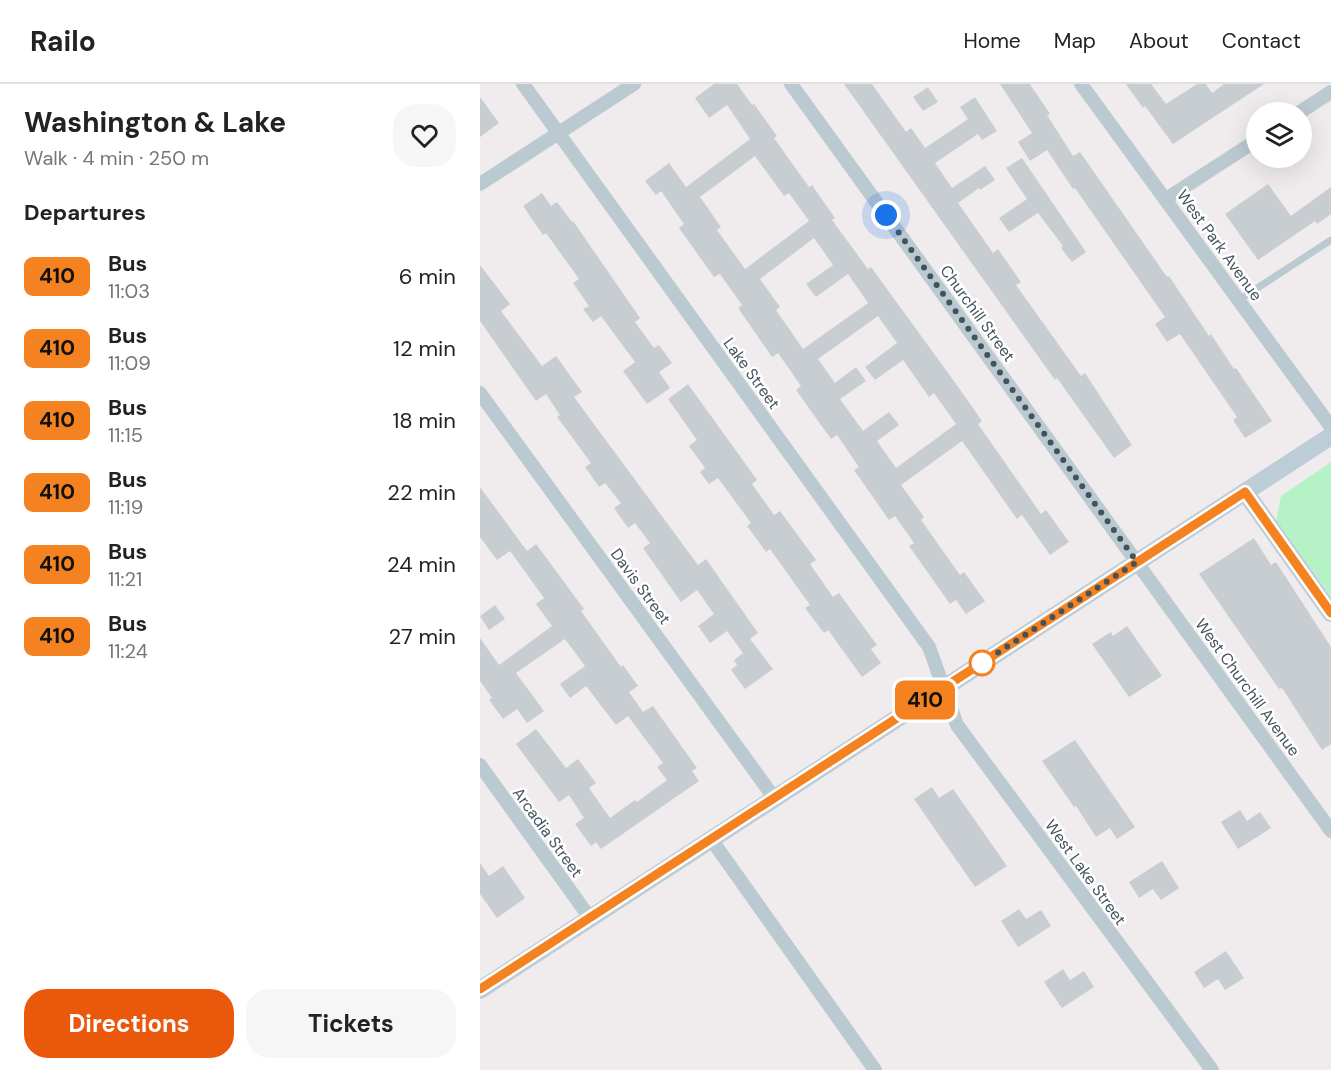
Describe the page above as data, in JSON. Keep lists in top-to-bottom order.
{
  "streets": {
    "street": [
      "West Park Avenue",
      "Churchill Street",
      "Lake Street",
      "Davis Street",
      "West Churchill Avenue",
      "Arcadia Street",
      "West Lake Street"
    ]
  },
  "crossings": [
    ["Churchill Street", "West Churchill Avenue"],
    ["Lake Street", "West Lake Street"]
  ],
  "lines": ["bus line 410"],
  "page": {
    "header": "Railo",
    "nav": [
      "Home",
      "Map",
      "About",
      "Contact"
    ],
    "heading": [
      ["Washington & Lake", "Walk · 4 min · 250 m"],
      "Departures"
    ],
    "on_map": "410",
    "list": [
      {
        "mark": "410",
        "name": "Bus",
        "note": "11:03",
        "value": "6 min"
      },
      {
        "mark": "410",
        "name": "Bus",
        "note": "11:09",
        "value": "12 min"
      },
      {
        "mark": "410",
        "name": "Bus",
        "note": "11:15",
        "value": "18 min"
      },
      {
        "mark": "410",
        "name": "Bus",
        "note": "11:19",
        "value": "22 min"
      },
      {
        "mark": "410",
        "name": "Bus",
        "note": "11:21",
        "value": "24 min"
      },
      {
        "mark": "410",
        "name": "Bus",
        "note": "11:24",
        "value": "27 min"
      }
    ],
    "buttons": ["Directions", "Tickets"]
  }
}
